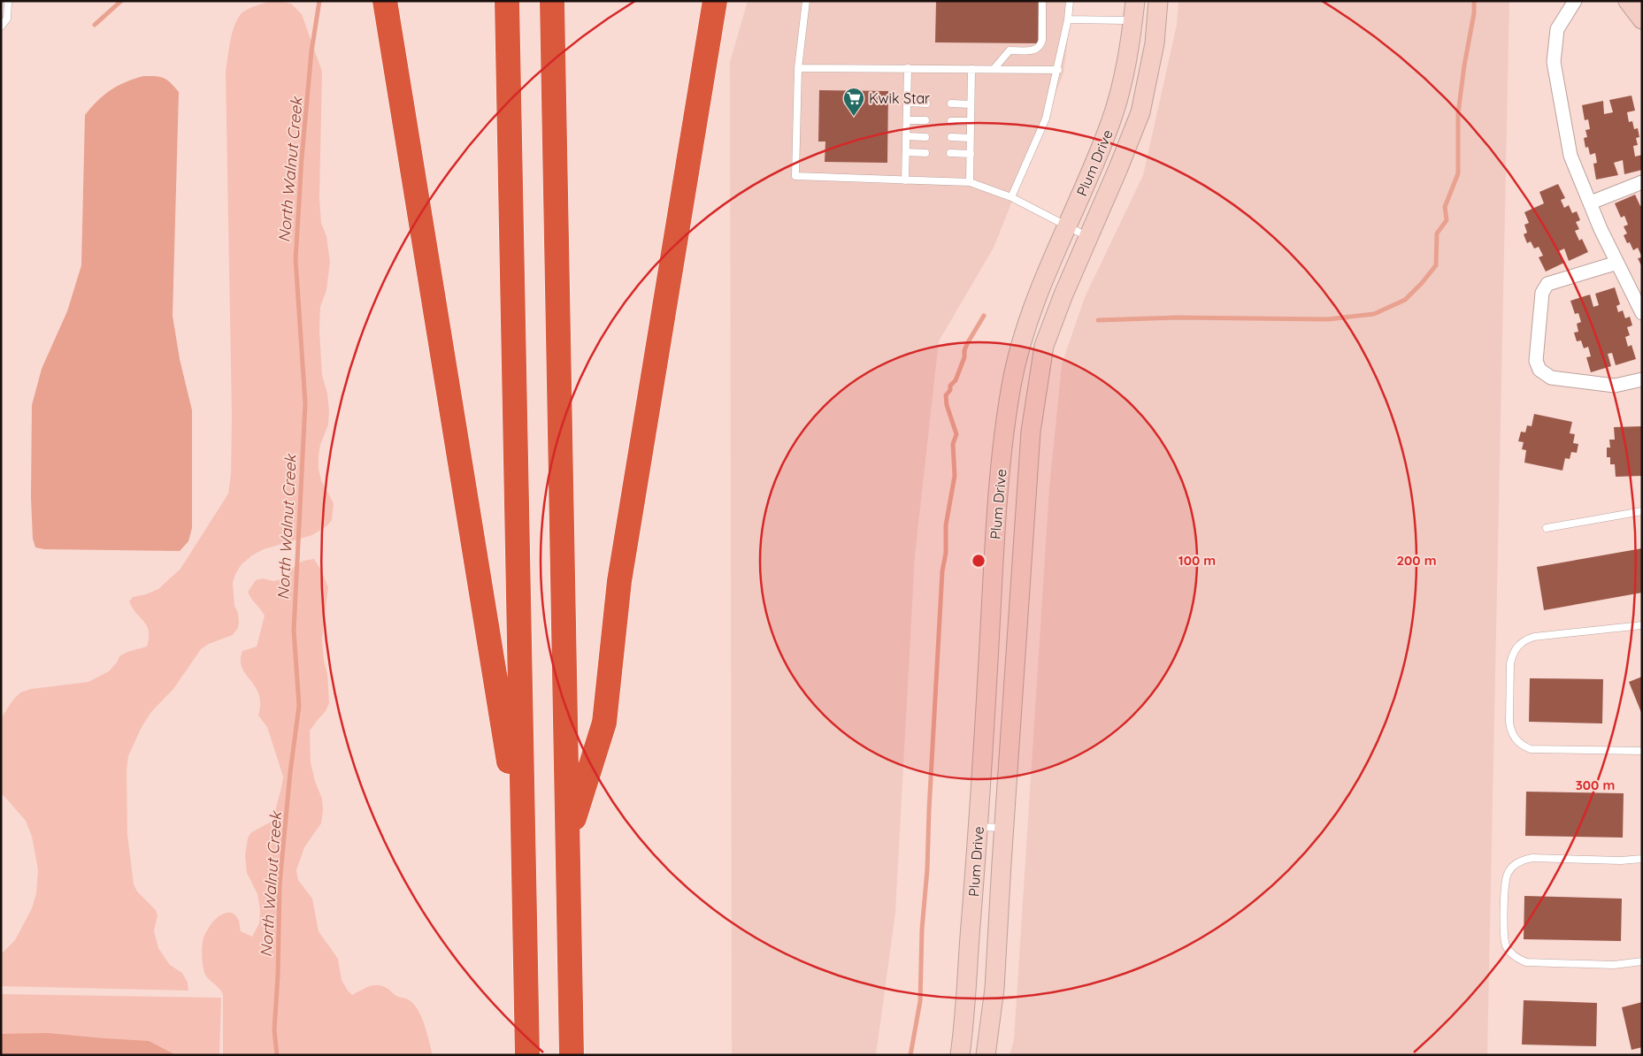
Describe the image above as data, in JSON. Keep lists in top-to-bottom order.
{
  "streets": {
    "street": ["Plum Drive"]
  },
  "water": ["North Walnut Creek"],
  "places": {
    "supermarket": ["Kwik Star"]
  },
  "rings": ["100 m", "200 m", "300 m"]
}
